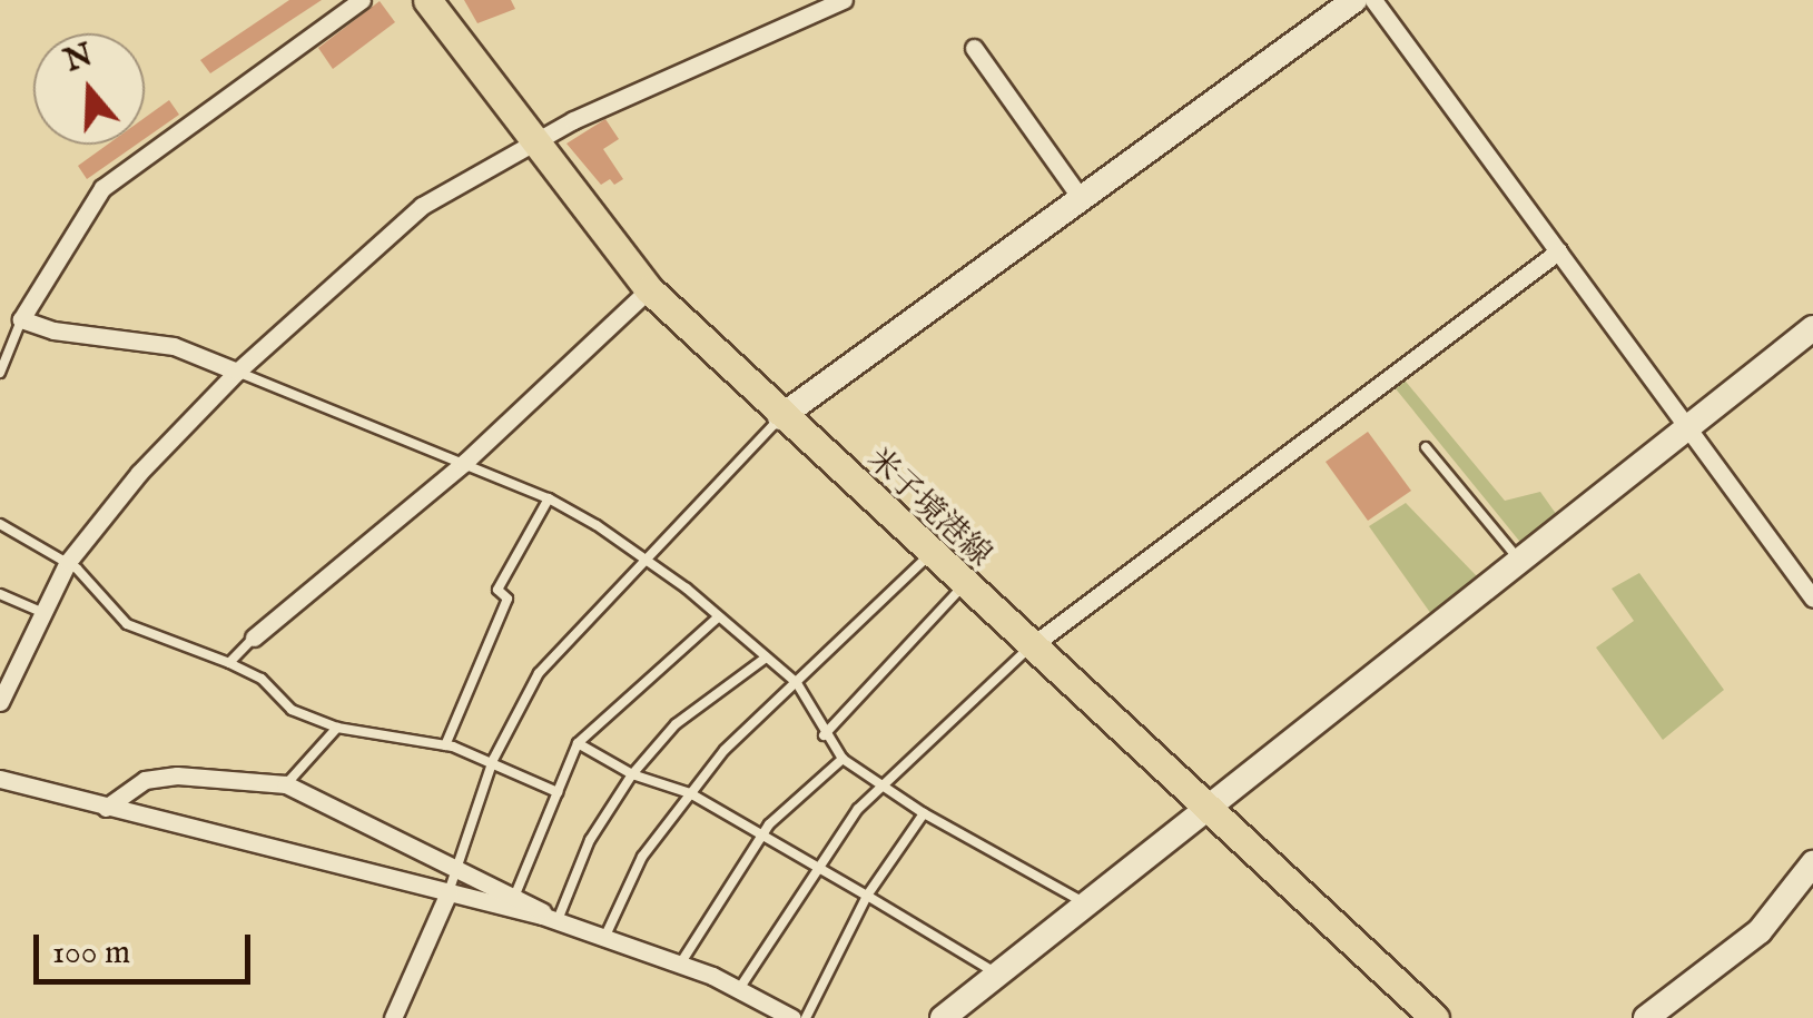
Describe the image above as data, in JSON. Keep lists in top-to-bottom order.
{
  "streets": {
    "main road": ["米子境港線"]
  },
  "scale_bar": "100 m",
  "north": "top"
}
